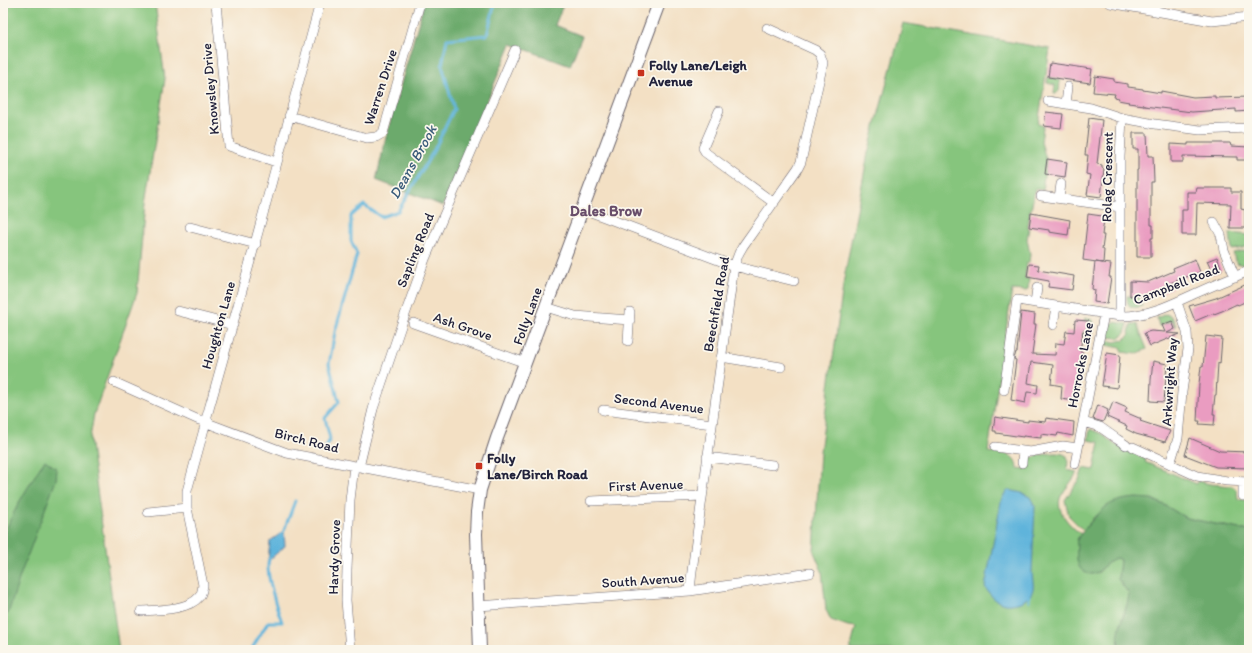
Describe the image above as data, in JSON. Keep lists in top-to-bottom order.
{
  "streets": {
    "main road": ["Folly Lane"],
    "street": [
      "Warren Drive",
      "Knowsley Drive",
      "Rolag Crescent",
      "Sapling Road",
      "Campbell Road",
      "Beechfield Road",
      "Houghton Lane",
      "Ash Grove",
      "Horrocks Lane",
      "Arkwright Way",
      "Second Avenue",
      "Birch Road",
      "First Avenue",
      "Hardy Grove",
      "South Avenue"
    ]
  },
  "crossings": [
    ["Warren Drive", "Houghton Lane"],
    ["Knowsley Drive", "Houghton Lane"],
    ["Rolag Crescent", "Campbell Road"],
    ["Sapling Road", "Birch Road"],
    ["Sapling Road", "Hardy Grove"],
    ["Campbell Road", "Horrocks Lane"],
    ["Campbell Road", "Arkwright Way"],
    ["Beechfield Road", "Second Avenue"],
    ["Beechfield Road", "First Avenue"],
    ["Beechfield Road", "South Avenue"],
    ["Folly Lane", "Ash Grove"],
    ["Folly Lane", "Birch Road"],
    ["Folly Lane", "South Avenue"],
    ["Houghton Lane", "Birch Road"],
    ["Horrocks Lane", "Arkwright Way"],
    ["Birch Road", "Hardy Grove"]
  ],
  "districts": ["Dales Brow"],
  "water": ["Deans Brook"],
  "places": {
    "transit": ["Folly Lane/Leigh Avenue", "Folly Lane/Birch Road"]
  }
}
